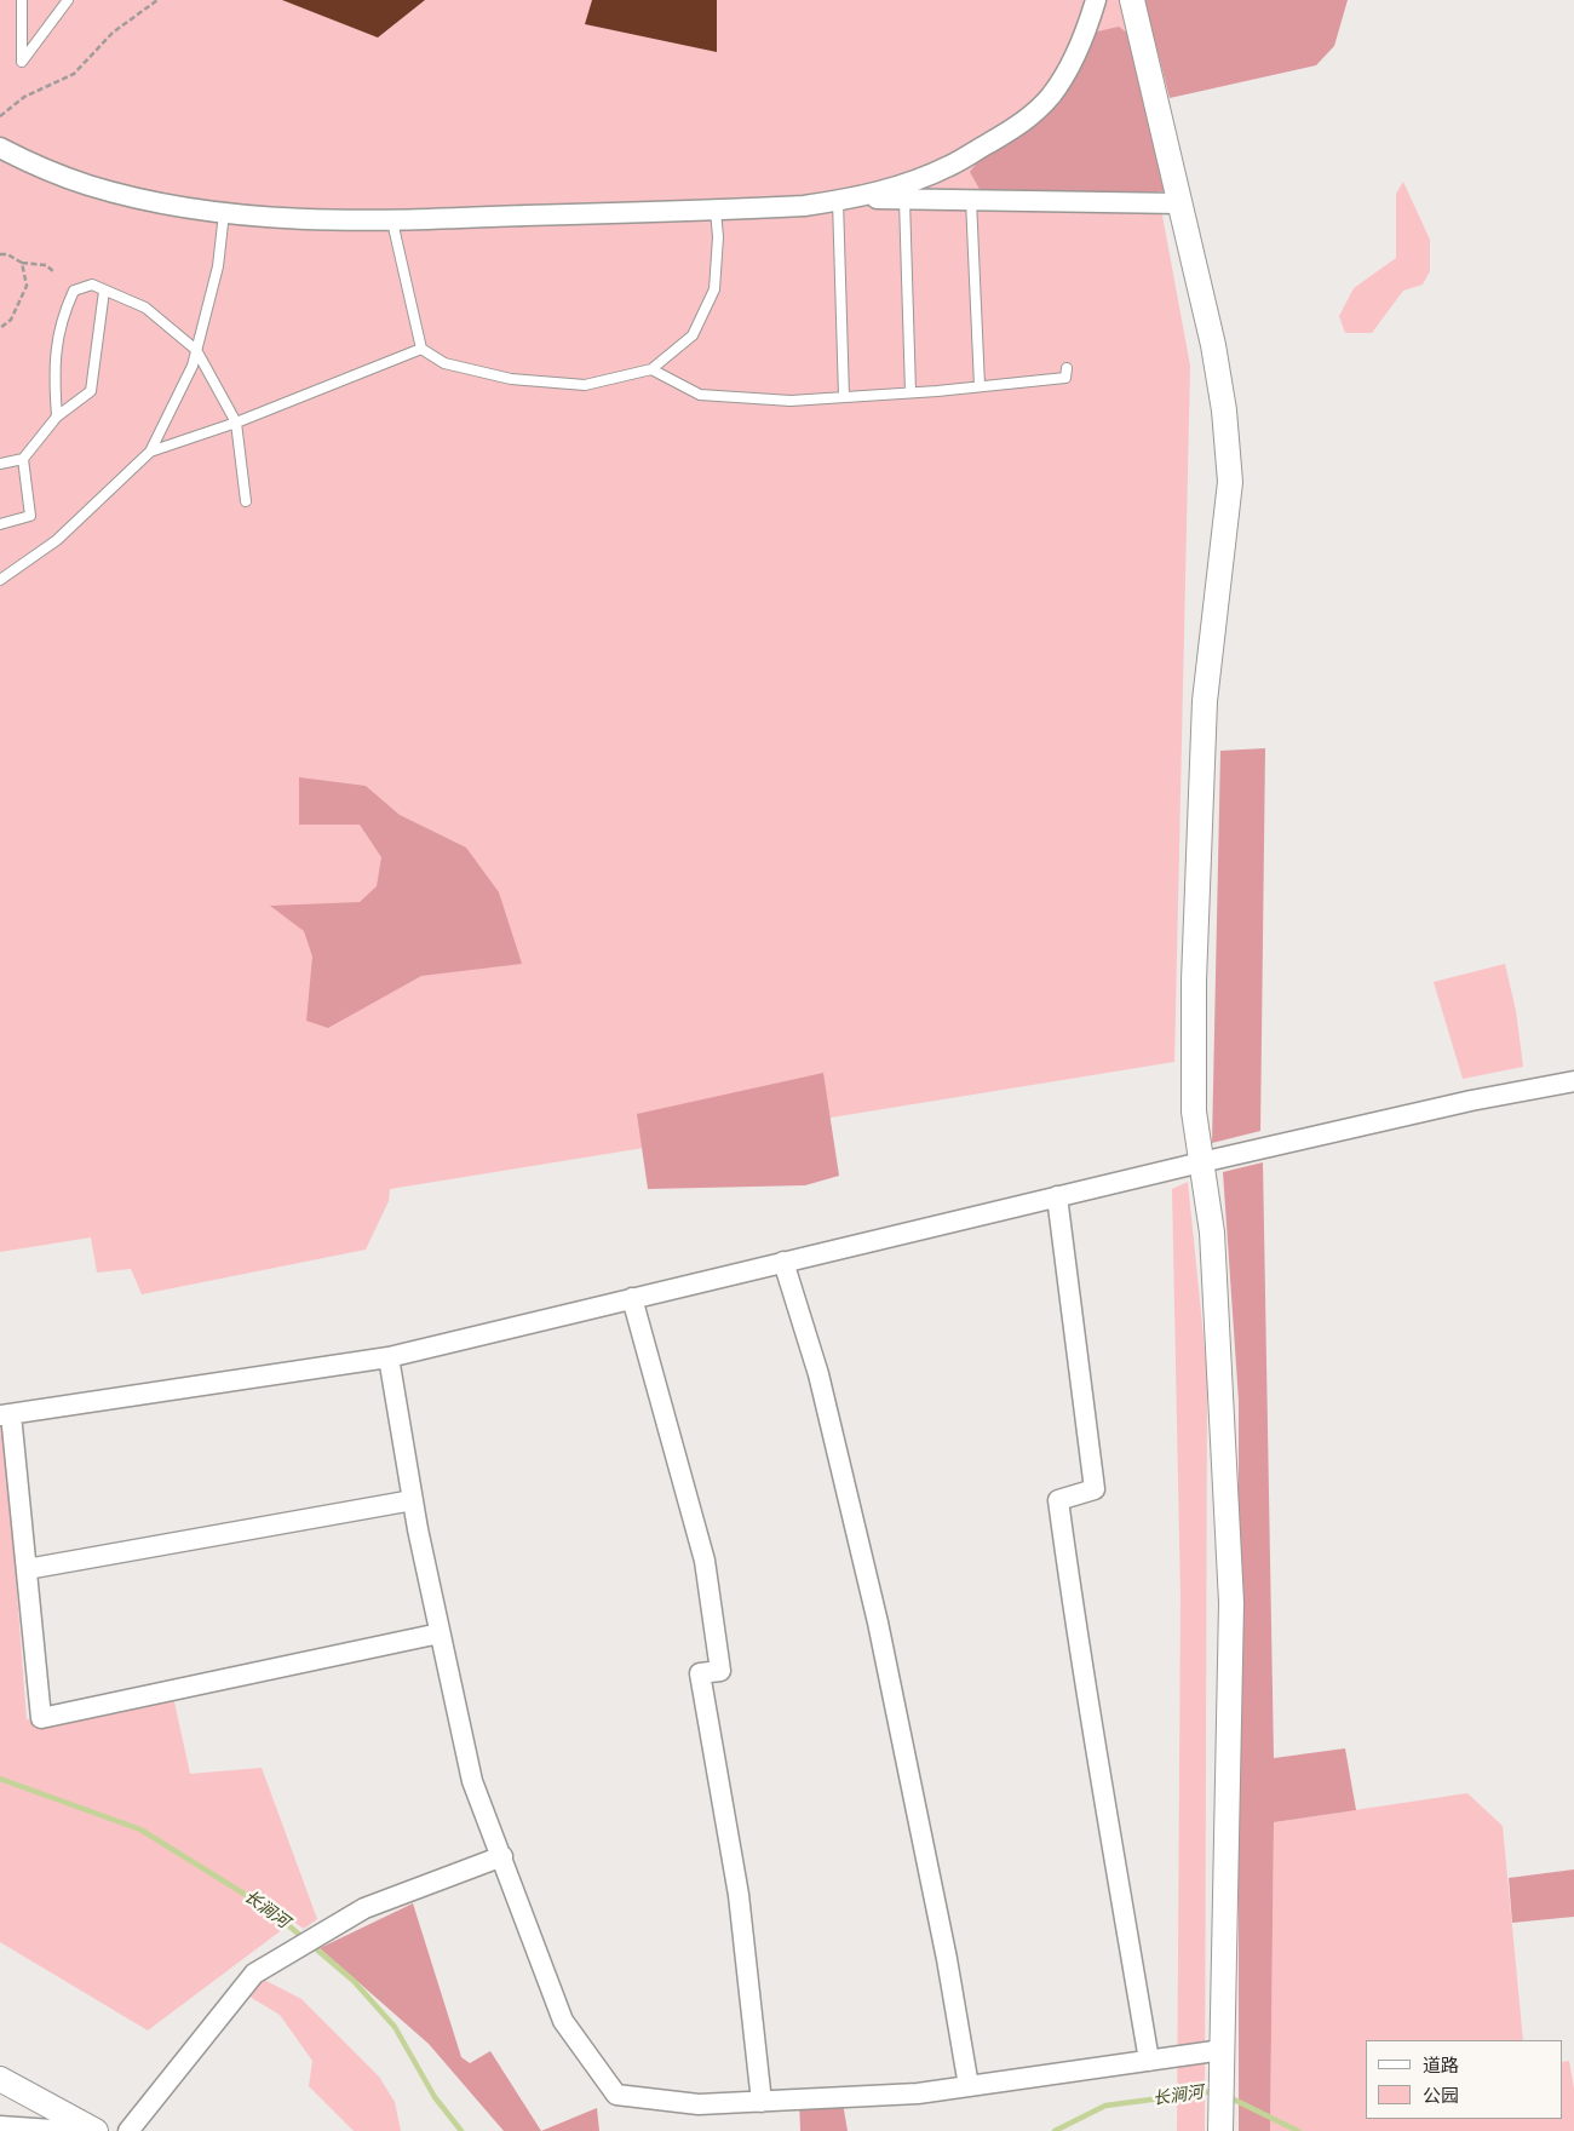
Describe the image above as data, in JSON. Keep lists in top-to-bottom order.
{
  "water": ["长涧河"],
  "legend": ["道路", "公园"]
}
